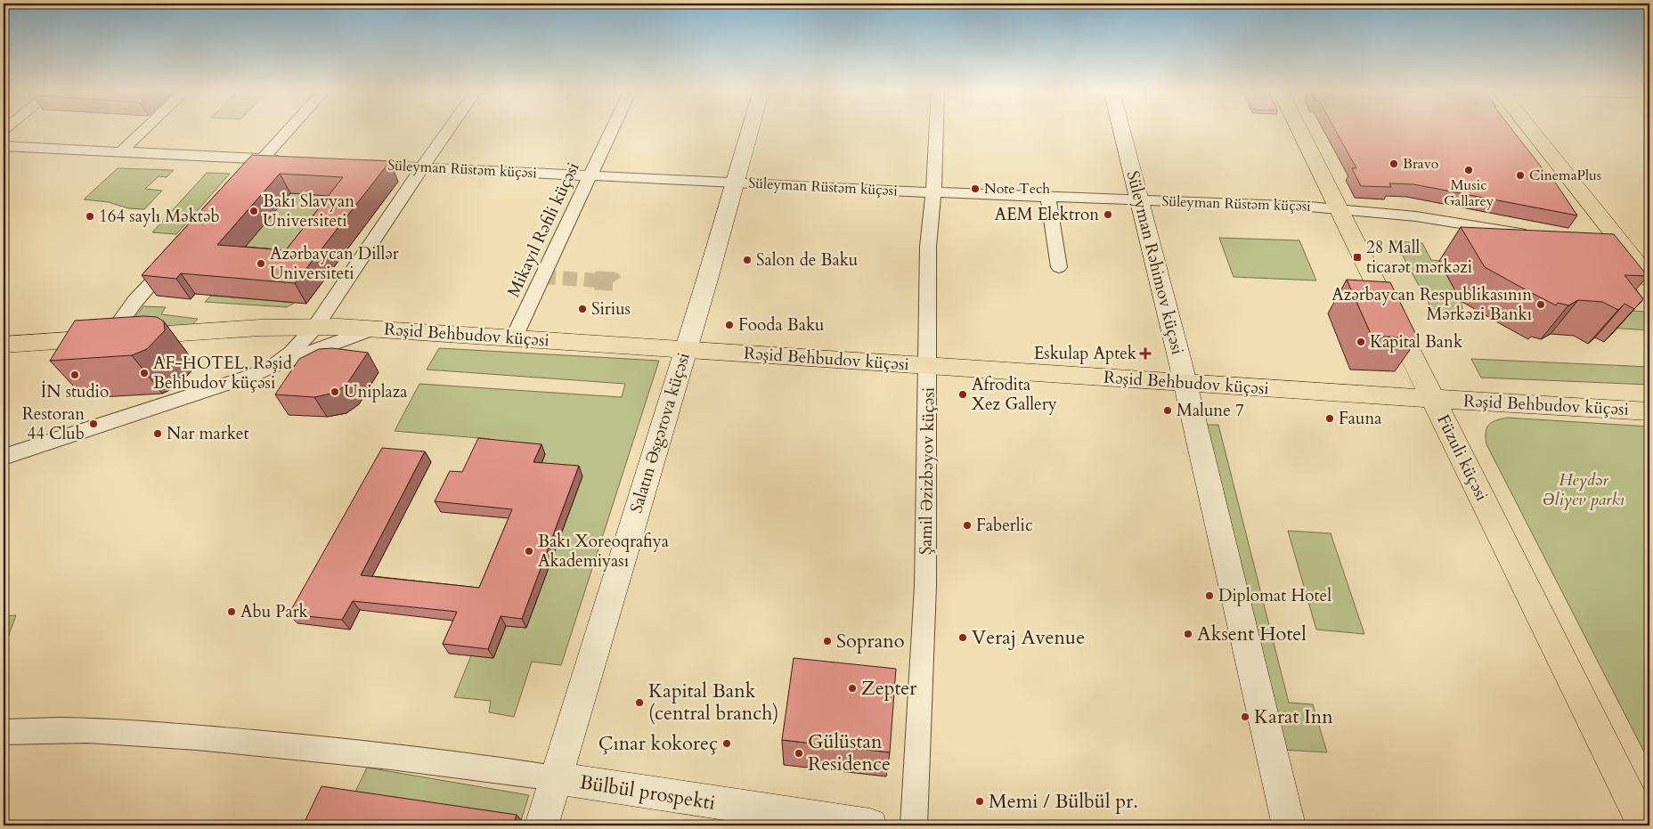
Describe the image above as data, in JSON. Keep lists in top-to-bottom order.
{
  "streets": {
    "main road": [
      "Süleyman Rəhimov küçəsi",
      "Rəşid Behbudov küçəsi",
      "Salatın Əsgərova küçəsi",
      "Füzuli küçəsi",
      "Bülbül prospekti"
    ],
    "street": ["Süleyman Rüstəm küçəsi", "Mikayıl Rəfili küçəsi", "Şamil Əzizbəyov küçəsi"]
  },
  "crossings": [
    ["Süleyman Rüstəm küçəsi", "Mikayıl Rəfili küçəsi"],
    ["Süleyman Rüstəm küçəsi", "Süleyman Rəhimov küçəsi"],
    ["Süleyman Rüstəm küçəsi", "Salatın Əsgərova küçəsi"],
    ["Süleyman Rüstəm küçəsi", "Füzuli küçəsi"],
    ["Süleyman Rüstəm küçəsi", "Şamil Əzizbəyov küçəsi"],
    ["Mikayıl Rəfili küçəsi", "Rəşid Behbudov küçəsi"],
    ["Süleyman Rəhimov küçəsi", "Rəşid Behbudov küçəsi"],
    ["Rəşid Behbudov küçəsi", "Salatın Əsgərova küçəsi"],
    ["Rəşid Behbudov küçəsi", "Füzuli küçəsi"],
    ["Rəşid Behbudov küçəsi", "Şamil Əzizbəyov küçəsi"],
    ["Salatın Əsgərova küçəsi", "Bülbül prospekti"]
  ],
  "parks": ["Heydər Əliyev parkı"],
  "places": {
    "other": [
      "Bravo",
      "Music Gallarey",
      "CinemaPlus",
      "Note Tech",
      "Bakı Slavyan Universiteti",
      "AEM Elektron",
      "164 saylı Məktəb",
      "Salon de Baku",
      "Azərbaycan Dillər Universiteti",
      "Azərbaycan Respublikasının Mərkəzi Bankı",
      "Sirius",
      "Fooda Baku",
      "Kapital Bank",
      "AF-HOTEL, Rəşid Behbudov küçəsi",
      "İN studio",
      "Uniplaza",
      "Afrodita Xez Gallery",
      "Malune 7",
      "Fauna",
      "Restoran 44 Club",
      "Nar market",
      "Faberlic",
      "Bakı Xoreoqrafiya Akademiyası",
      "Diplomat Hotel",
      "Abu Park",
      "Aksent Hotel",
      "Veraj Avenue",
      "Soprano",
      "Zepter",
      "Kapital Bank (central branch)",
      "Karat Inn",
      "Çınar kokoreç",
      "Gülüstan Residence",
      "Memi / Bülbül pr."
    ],
    "transit": ["28 Mall ticarət mərkəzi"],
    "health": ["Eskulap Aptek"]
  }
}
